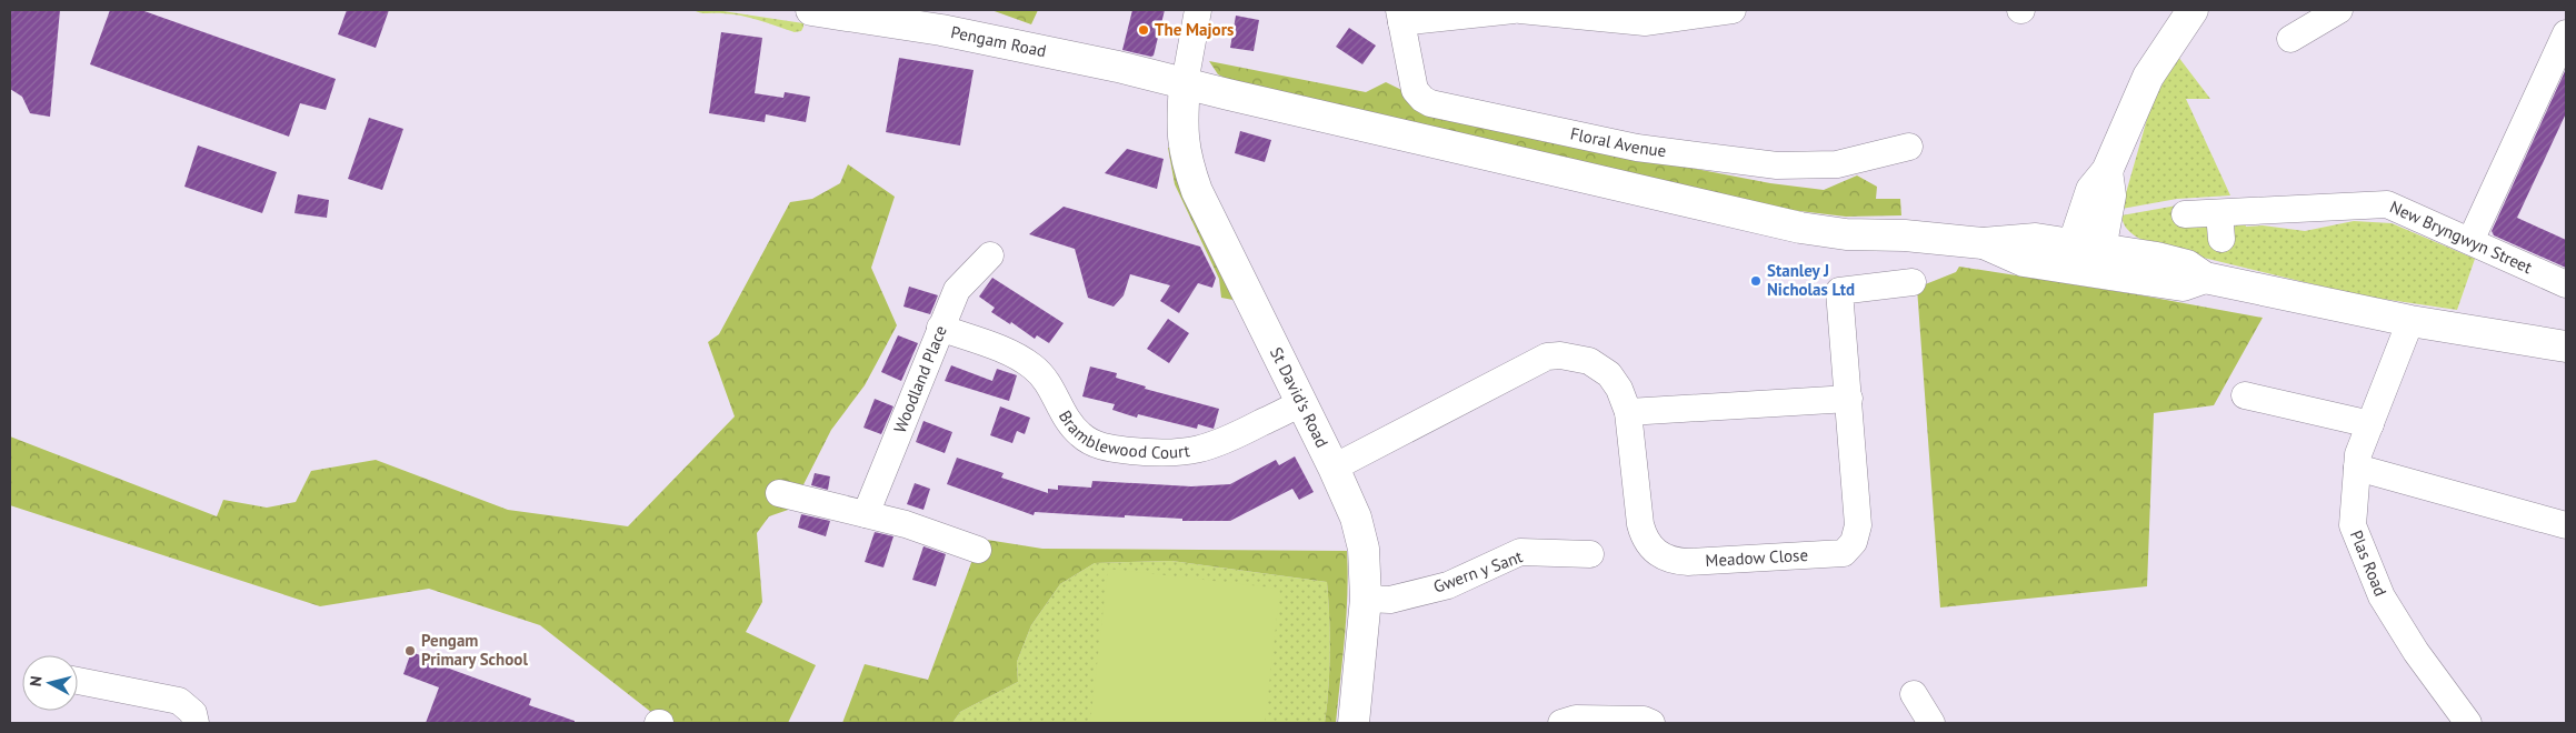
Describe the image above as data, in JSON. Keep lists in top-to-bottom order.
{
  "streets": {
    "main road": ["Pengam Road", "St David's Road"],
    "street": [
      "Floral Avenue",
      "New Bryngwyn Street",
      "Woodland Place",
      "Bramblewood Court",
      "Meadow Close",
      "Plas Road",
      "Gwern y Sant"
    ]
  },
  "crossings": [
    ["Pengam Road", "St David's Road"],
    ["Pengam Road", "Plas Road"],
    ["Woodland Place", "Bramblewood Court"],
    ["St David's Road", "Bramblewood Court"],
    ["St David's Road", "Meadow Close"],
    ["St David's Road", "Gwern y Sant"]
  ],
  "places": ["The Majors", "Stanley J Nicholas Ltd", "Pengam Primary School"],
  "north": "left"
}
